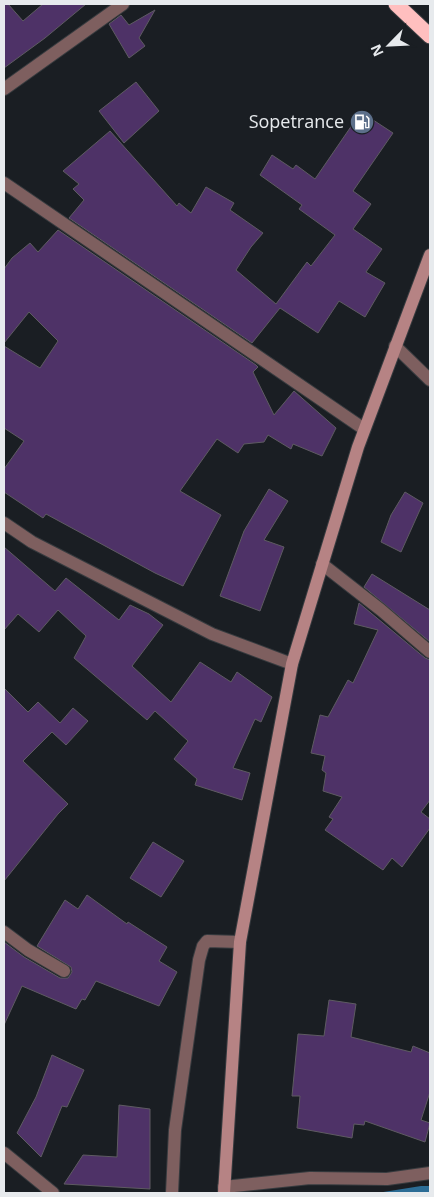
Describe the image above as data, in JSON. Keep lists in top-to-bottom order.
{
  "places": {
    "fuel station": ["Sopetrance"]
  },
  "north": "bottom left"
}
